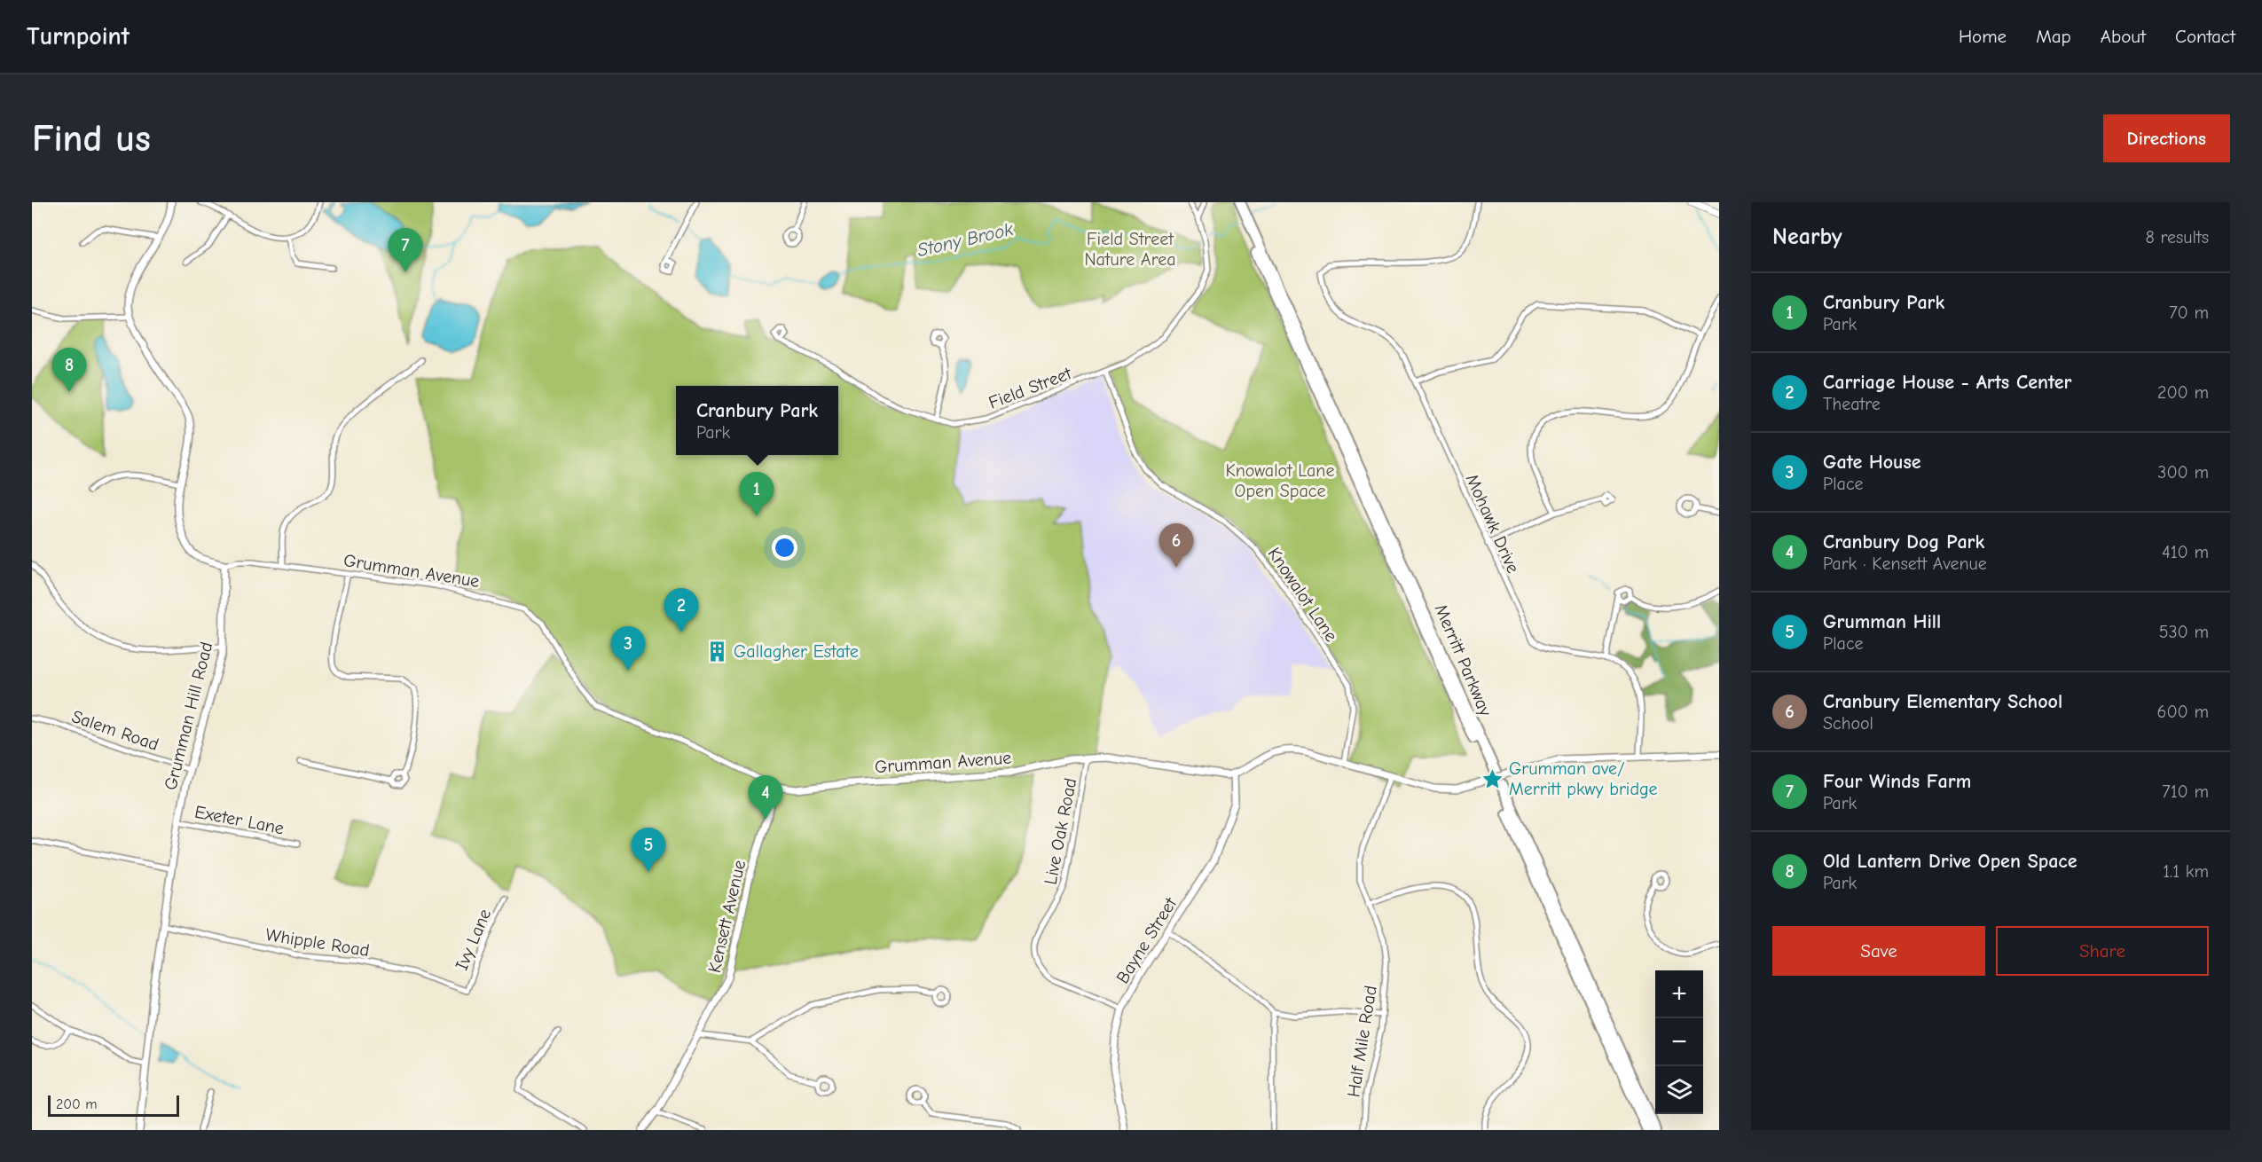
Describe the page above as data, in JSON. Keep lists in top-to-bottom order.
{
  "streets": {
    "highway": ["Merritt Parkway"],
    "street": [
      "Field Street",
      "Mohawk Drive",
      "Grumman Avenue",
      "Knowalot Lane",
      "Grumman Hill Road",
      "Salem Road",
      "Exeter Lane",
      "Live Oak Road",
      "Kensett Avenue",
      "Ivy Lane",
      "Bayne Street",
      "Whipple Road",
      "Half Mile Road"
    ]
  },
  "crossings": [
    ["Field Street", "Knowalot Lane"],
    ["Grumman Avenue", "Grumman Hill Road"],
    ["Grumman Avenue", "Live Oak Road"],
    ["Grumman Avenue", "Kensett Avenue"],
    ["Grumman Avenue", "Bayne Street"],
    ["Grumman Hill Road", "Salem Road"],
    ["Grumman Hill Road", "Exeter Lane"],
    ["Grumman Hill Road", "Whipple Road"],
    ["Live Oak Road", "Bayne Street"],
    ["Ivy Lane", "Whipple Road"]
  ],
  "water": ["Stony Brook"],
  "parks": ["Field Street Nature Area", "Knowalot Lane Open Space"],
  "places": {
    "building": ["Gallagher Estate"],
    "place": ["Grumman ave/ Merritt pkwy bridge"]
  },
  "scale_bar": "200 m",
  "page": {
    "header": "Turnpoint",
    "nav": [
      "Home",
      "Map",
      "About",
      "Contact"
    ],
    "buttons": [
      "Directions",
      ["Save", "Share"]
    ],
    "title": "Find us",
    "heading": ["Nearby", "8 results"],
    "pins": [
      "7",
      "8",
      "1",
      "6",
      "2",
      "3",
      "4",
      "5"
    ],
    "list": [
      {
        "mark": "1",
        "name": "Cranbury Park",
        "note": "Park",
        "value": "70 m"
      },
      {
        "mark": "2",
        "name": "Carriage House - Arts Center",
        "note": "Theatre",
        "value": "200 m"
      },
      {
        "mark": "3",
        "name": "Gate House",
        "note": "Place",
        "value": "300 m"
      },
      {
        "mark": "4",
        "name": "Cranbury Dog Park",
        "note": "Park · Kensett Avenue",
        "value": "410 m"
      },
      {
        "mark": "5",
        "name": "Grumman Hill",
        "note": "Place",
        "value": "530 m"
      },
      {
        "mark": "6",
        "name": "Cranbury Elementary School",
        "note": "School",
        "value": "600 m"
      },
      {
        "mark": "7",
        "name": "Four Winds Farm",
        "note": "Park",
        "value": "710 m"
      },
      {
        "mark": "8",
        "name": "Old Lantern Drive Open Space",
        "note": "Park",
        "value": "1.1 km"
      }
    ],
    "popup": ["Cranbury Park", "Park"],
    "map_buttons": ["+", "−"],
    "scale": "200 m"
  }
}
